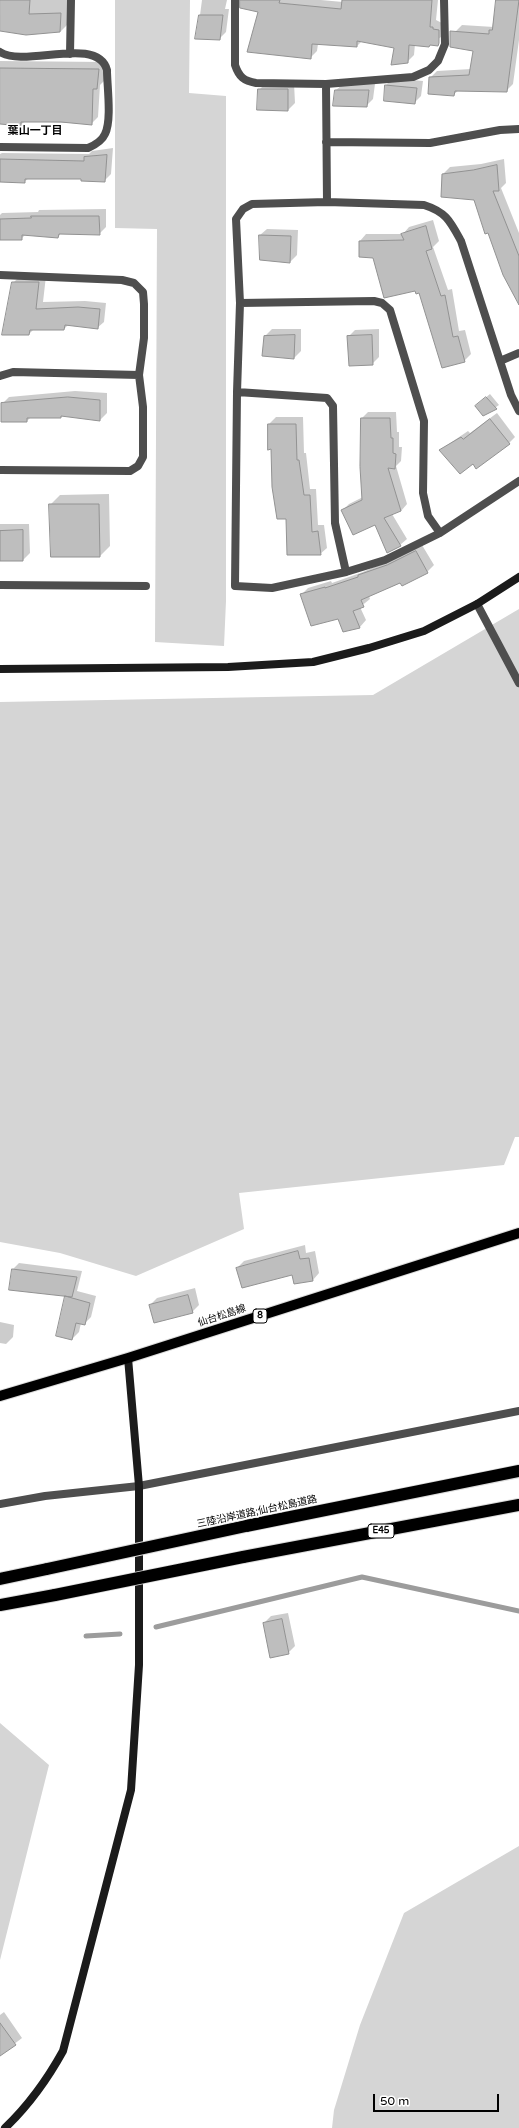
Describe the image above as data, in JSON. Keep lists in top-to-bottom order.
{
  "streets": {
    "highway": ["三陸沿岸道路;仙台松島道路", "E45"],
    "main road": ["仙台松島線", "8"]
  },
  "districts": ["葉山一丁目"],
  "scale_bar": "50 m"
}
